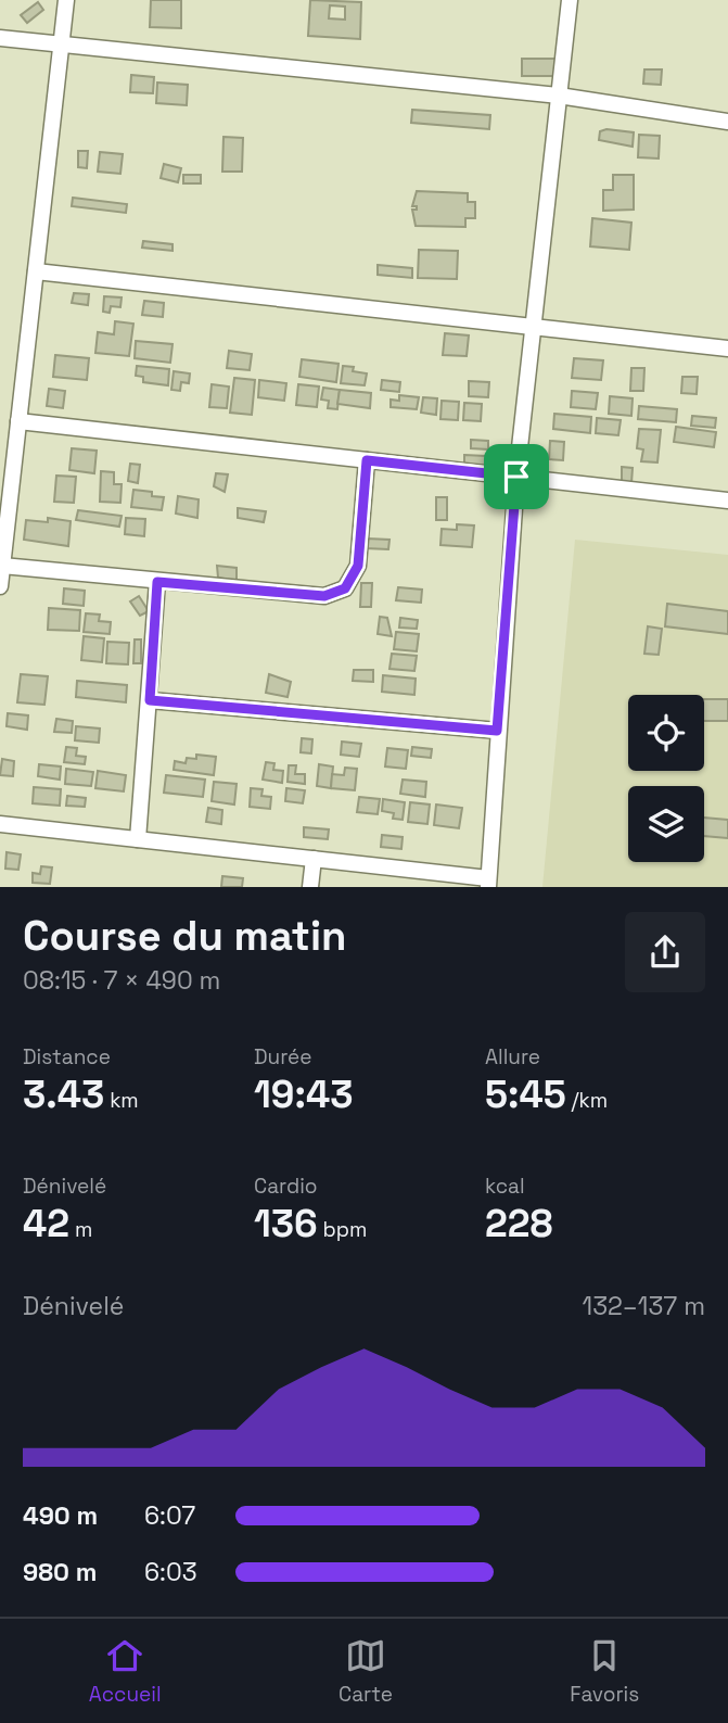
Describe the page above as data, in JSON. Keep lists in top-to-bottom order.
{
  "page": {
    "heading": ["Course du matin", "08:15 · 7 × 490 m"],
    "stats": [
      ["Distance", "3.43 km"],
      ["Durée", "19:43"],
      ["Allure", "5:45 /km"],
      ["Dénivelé", "42 m"],
      ["Cardio", "136 bpm"],
      ["kcal", "228"]
    ],
    "chart": ["Dénivelé", "132–137 m"],
    "list": [
      {
        "name": "490 m",
        "note": "6:07"
      },
      {
        "name": "980 m",
        "note": "6:03"
      }
    ],
    "tabs": ["Accueil", "Carte", "Favoris"]
  }
}
